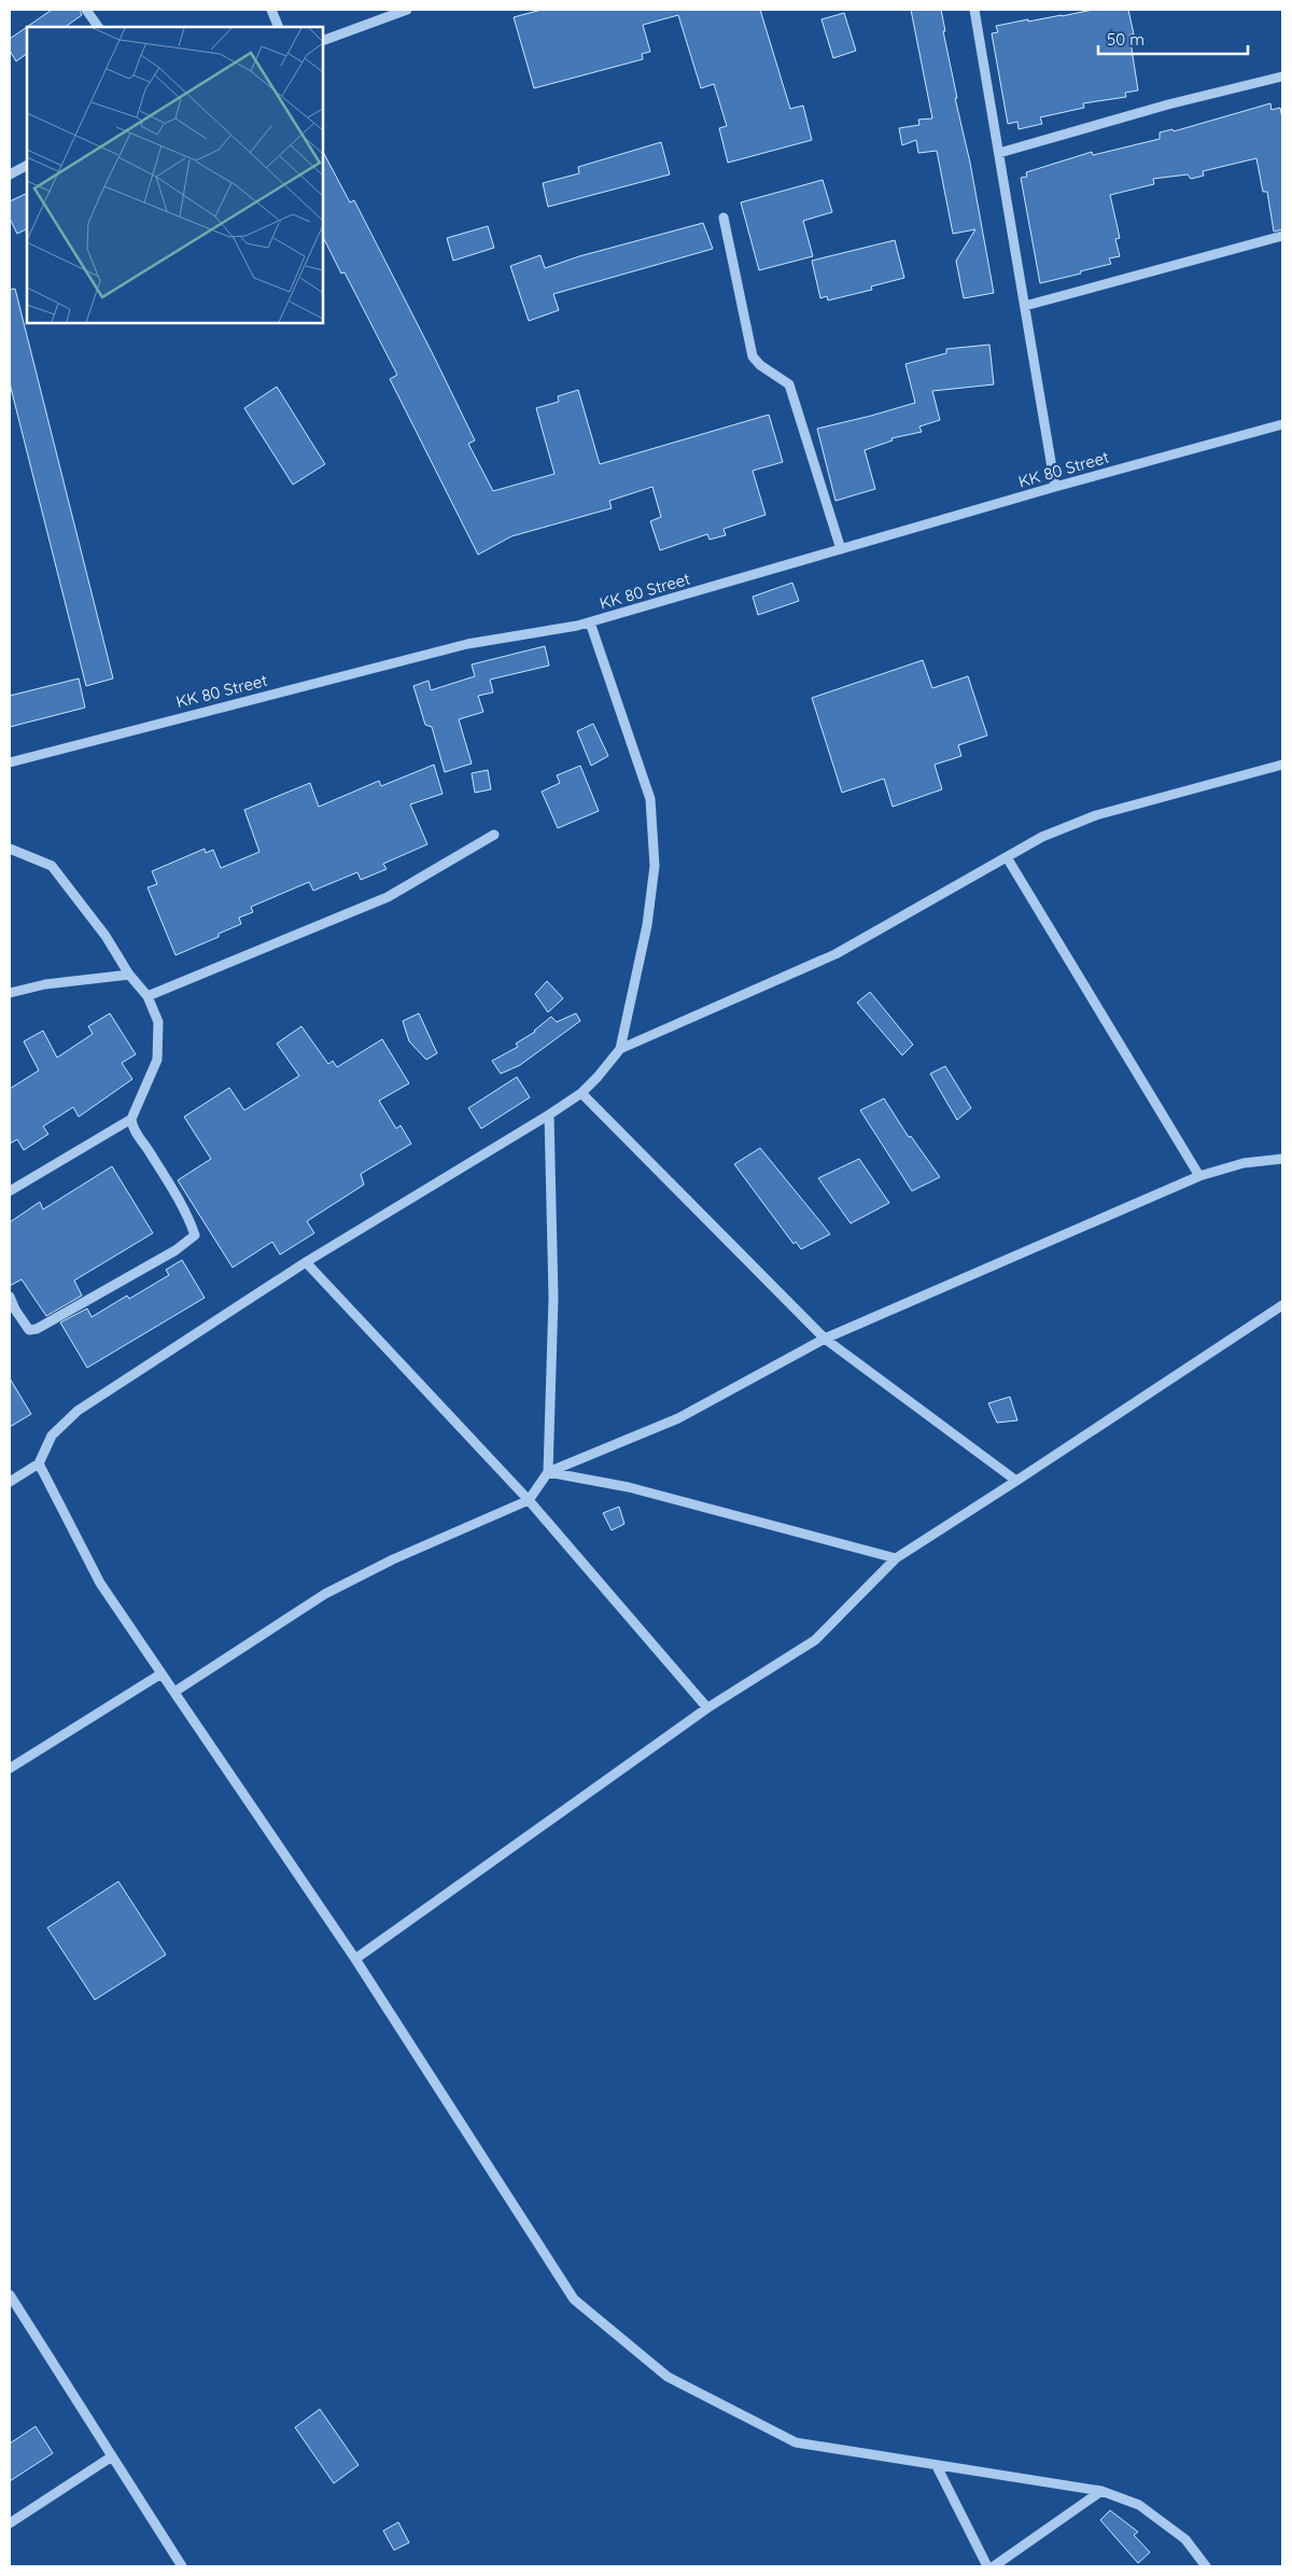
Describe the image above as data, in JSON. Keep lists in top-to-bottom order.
{
  "streets": {
    "street": ["KK 80 Street"]
  },
  "scale_bar": "50 m"
}
